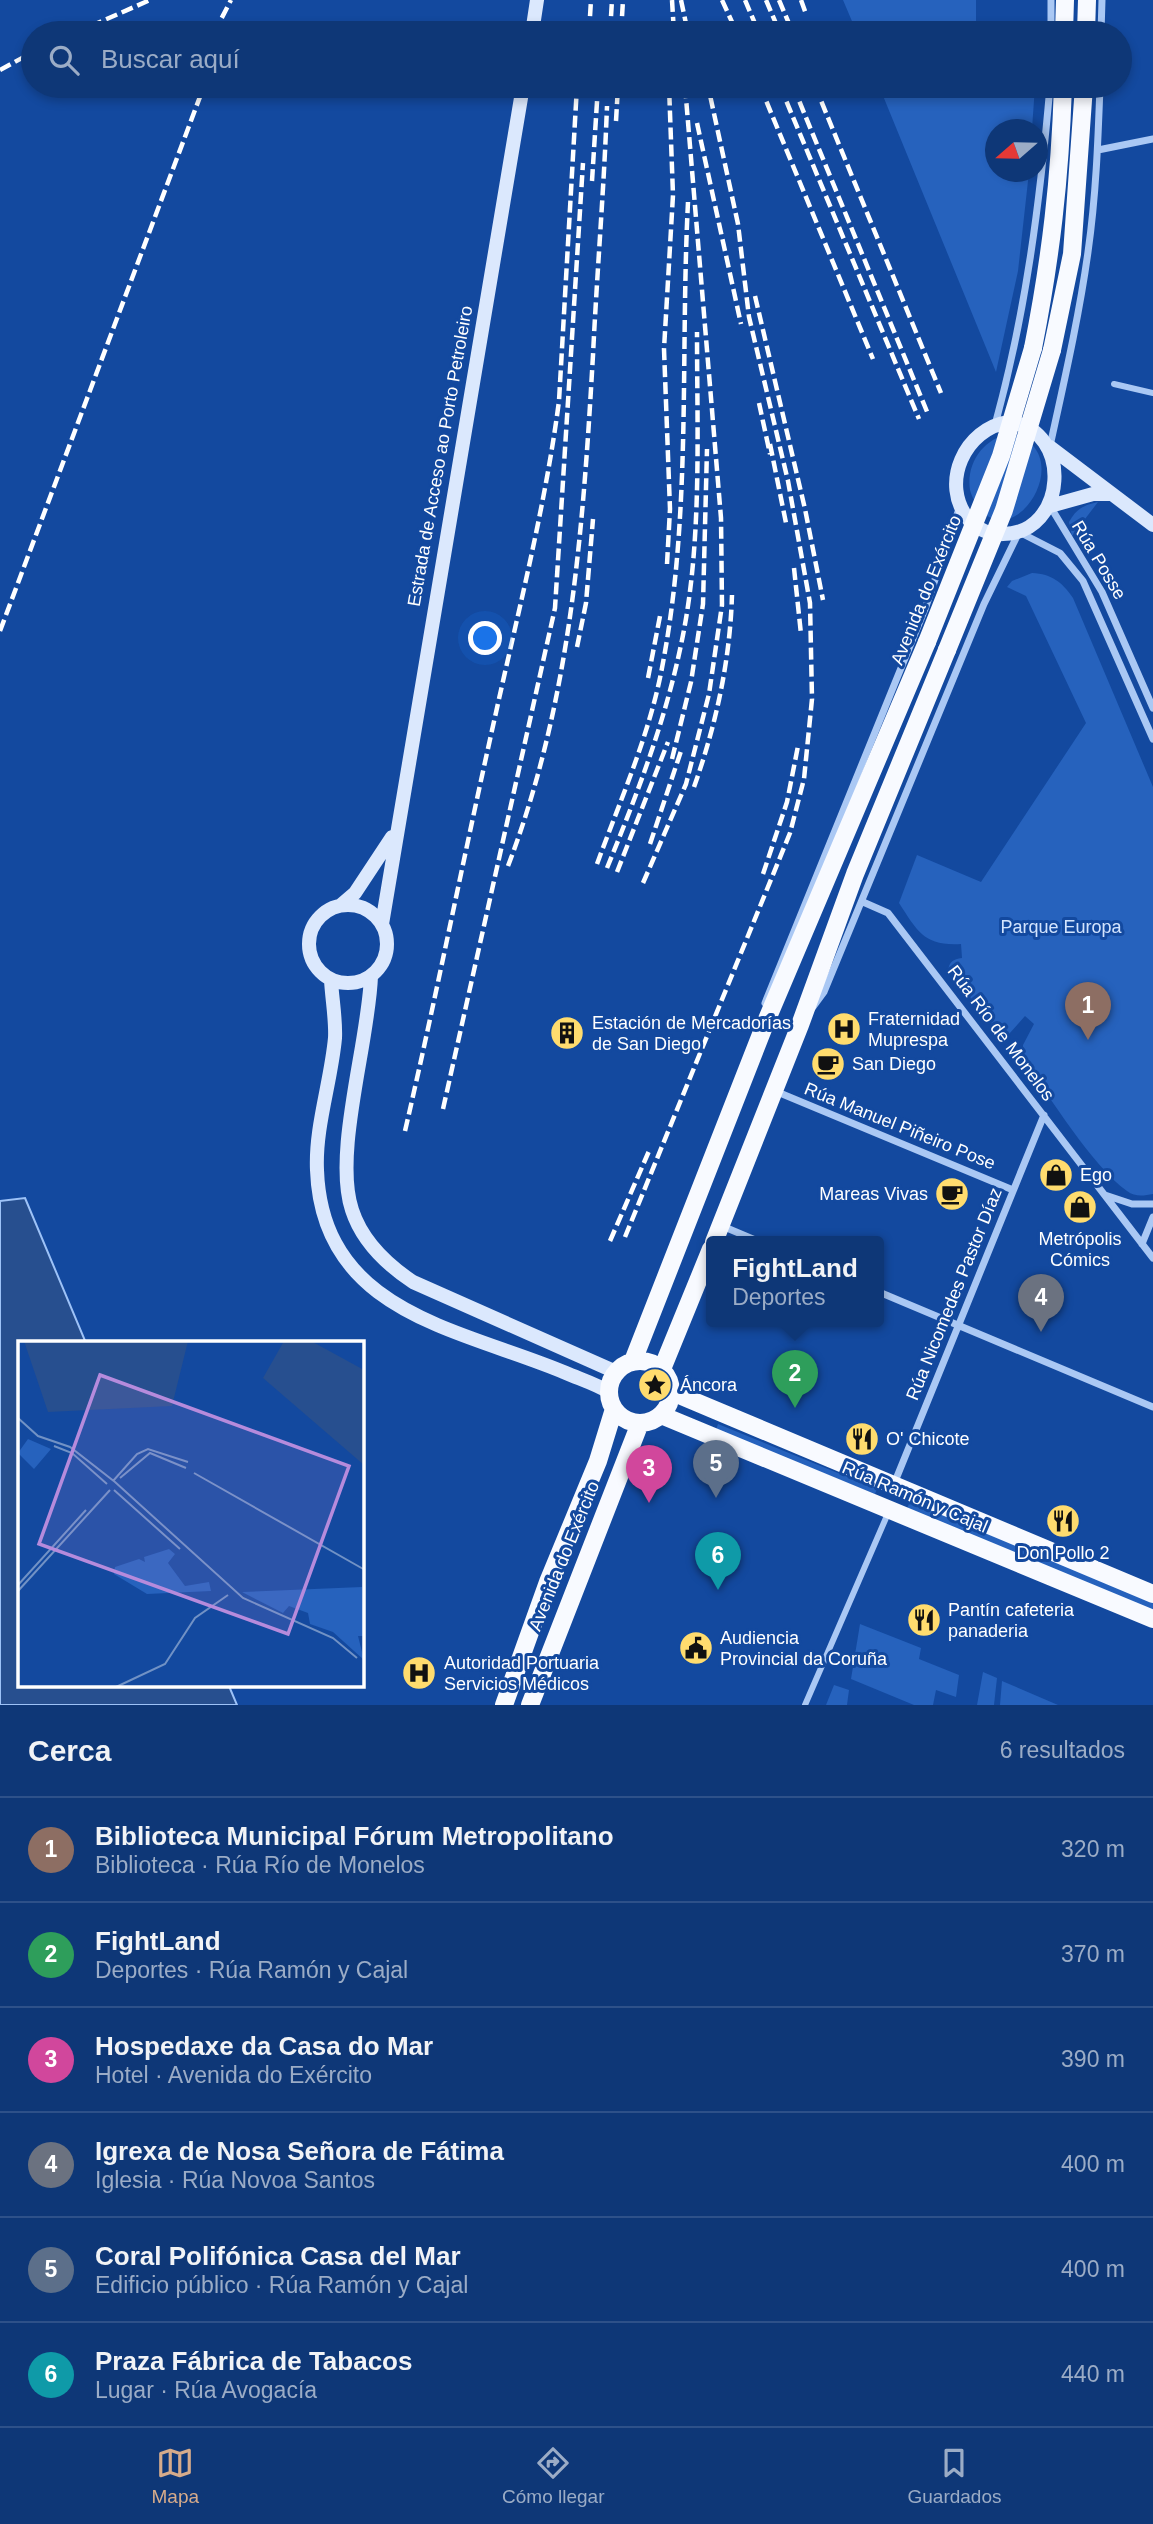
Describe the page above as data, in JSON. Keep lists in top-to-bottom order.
{
  "streets": {
    "main road": ["Estrada de Acceso ao Porto Petroleiro", "Avenida do Exército", "Rúa Ramón y Cajal"],
    "street": [
      "Rúa Posse",
      "Rúa Río de Monelos",
      "Rúa Manuel Piñeiro Pose",
      "Rúa Nicomedes Pastor Díaz"
    ]
  },
  "crossings": [
    ["Estrada de Acceso ao Porto Petroleiro", "Avenida do Exército"],
    ["Estrada de Acceso ao Porto Petroleiro", "Rúa Ramón y Cajal"],
    ["Rúa Posse", "Avenida do Exército"],
    ["Avenida do Exército", "Rúa Ramón y Cajal"],
    ["Rúa Río de Monelos", "Rúa Nicomedes Pastor Díaz"],
    ["Rúa Manuel Piñeiro Pose", "Rúa Nicomedes Pastor Díaz"],
    ["Rúa Nicomedes Pastor Díaz", "Rúa Ramón y Cajal"]
  ],
  "parks": ["Parque Europa"],
  "places": {
    "hospital": ["Fraternidad Muprespa", "Autoridad Portuaria Servicios Médicos"],
    "building": ["Estación de Mercadorías de San Diego"],
    "cafe": ["San Diego", "Mareas Vivas"],
    "shop": ["Ego", "Metrópolis Cómics"],
    "place": ["Áncora"],
    "restaurant": ["O' Chicote", "Don Pollo 2", "Pantín cafeteria panaderia"],
    "public building": ["Audiencia Provincial da Coruña"]
  },
  "north": "left",
  "page": {
    "search": "Buscar aquí",
    "pins": [
      "1",
      "4",
      "2",
      "5",
      "3",
      "6"
    ],
    "popup": ["FightLand", "Deportes"],
    "heading": ["Cerca", "6 resultados"],
    "list": [
      {
        "mark": "1",
        "name": "Biblioteca Municipal Fórum Metropolitano",
        "note": "Biblioteca · Rúa Río de Monelos",
        "value": "320 m"
      },
      {
        "mark": "2",
        "name": "FightLand",
        "note": "Deportes · Rúa Ramón y Cajal",
        "value": "370 m"
      },
      {
        "mark": "3",
        "name": "Hospedaxe da Casa do Mar",
        "note": "Hotel · Avenida do Exército",
        "value": "390 m"
      },
      {
        "mark": "4",
        "name": "Igrexa de Nosa Señora de Fátima",
        "note": "Iglesia · Rúa Novoa Santos",
        "value": "400 m"
      },
      {
        "mark": "5",
        "name": "Coral Polifónica Casa del Mar",
        "note": "Edificio público · Rúa Ramón y Cajal",
        "value": "400 m"
      },
      {
        "mark": "6",
        "name": "Praza Fábrica de Tabacos",
        "note": "Lugar · Rúa Avogacía",
        "value": "440 m"
      }
    ],
    "nav": ["Mapa", "Cómo llegar", "Guardados"]
  }
}
